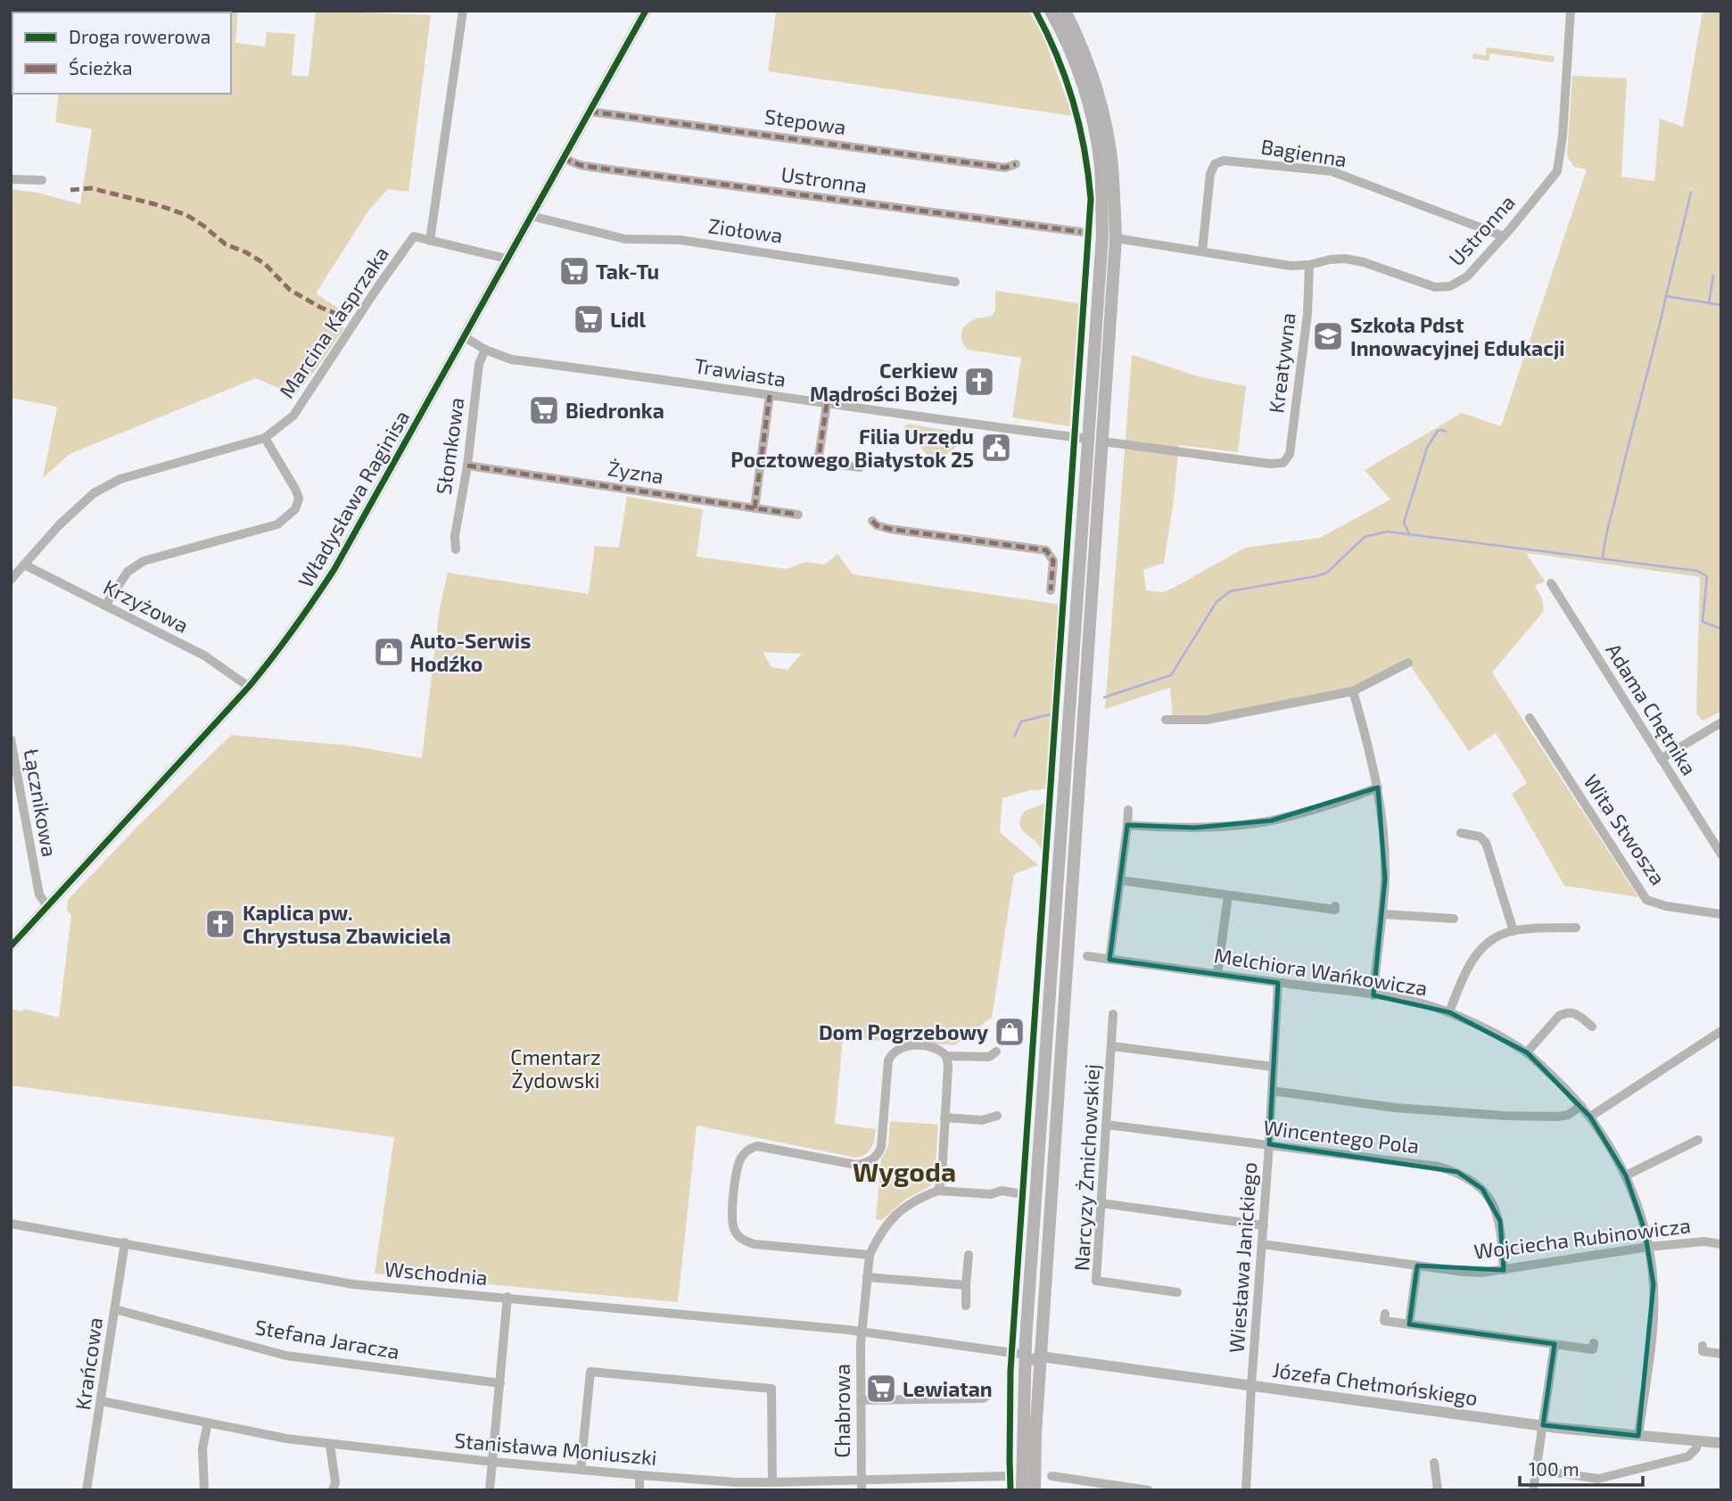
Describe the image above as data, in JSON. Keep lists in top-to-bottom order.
{
  "streets": {
    "street": [
      "Stepowa",
      "Bagienna",
      "Ustronna",
      "Ziołowa",
      "Marcina Kasprzaka",
      "Kreatywna",
      "Trawiasta",
      "Słomkowa",
      "Żyzna",
      "Władysława Raginisa",
      "Krzyżowa",
      "Adama Chętnika",
      "Łącznikowa",
      "Wita Stwosza",
      "Melchiora Wańkowicza",
      "Wincentego Pola",
      "Narcyzy Żmichowskiej",
      "Wojciecha Rubinowicza",
      "Wiesława Janickiego",
      "Wschodnia",
      "Stefana Jaracza",
      "Krańcowa",
      "Józefa Chełmońskiego",
      "Chabrowa",
      "Stanisława Moniuszki"
    ]
  },
  "crossings": [
    ["Stepowa", "Władysława Raginisa"],
    ["Bagienna", "Ustronna"],
    ["Ustronna", "Kreatywna"],
    ["Ustronna", "Władysława Raginisa"],
    ["Ziołowa", "Władysława Raginisa"],
    ["Marcina Kasprzaka", "Władysława Raginisa"],
    ["Marcina Kasprzaka", "Krzyżowa"],
    ["Trawiasta", "Słomkowa"],
    ["Trawiasta", "Władysława Raginisa"],
    ["Słomkowa", "Żyzna"],
    ["Władysława Raginisa", "Krzyżowa"],
    ["Władysława Raginisa", "Łącznikowa"],
    ["Melchiora Wańkowicza", "Wojciecha Rubinowicza"],
    ["Melchiora Wańkowicza", "Wiesława Janickiego"],
    ["Melchiora Wańkowicza", "Józefa Chełmońskiego"],
    ["Wincentego Pola", "Narcyzy Żmichowskiej"],
    ["Wincentego Pola", "Wojciecha Rubinowicza"],
    ["Wincentego Pola", "Wiesława Janickiego"],
    ["Wojciecha Rubinowicza", "Wiesława Janickiego"],
    ["Wiesława Janickiego", "Józefa Chełmońskiego"],
    ["Wschodnia", "Krańcowa"],
    ["Wschodnia", "Józefa Chełmońskiego"],
    ["Wschodnia", "Chabrowa"],
    ["Stefana Jaracza", "Krańcowa"],
    ["Krańcowa", "Stanisława Moniuszki"],
    ["Józefa Chełmońskiego", "Chabrowa"],
    ["Chabrowa", "Stanisława Moniuszki"]
  ],
  "districts": ["Wygoda"],
  "parks": ["Cmentarz Żydowski"],
  "places": {
    "supermarket": [
      "Tak-Tu",
      "Lidl",
      "Biedronka",
      "Lewiatan"
    ],
    "school or university": ["Szkoła Pdst Innowacyjnej Edukacji"],
    "church": ["Cerkiew Mądrości Bożej", "Kaplica pw. Chrystusa Zbawiciela"],
    "public building": ["Filia Urzędu Pocztowego Białystok 25"],
    "shop": ["Auto-Serwis Hodźko", "Dom Pogrzebowy"]
  },
  "legend": ["Droga rowerowa", "Ścieżka"],
  "scale_bar": "100 m"
}
